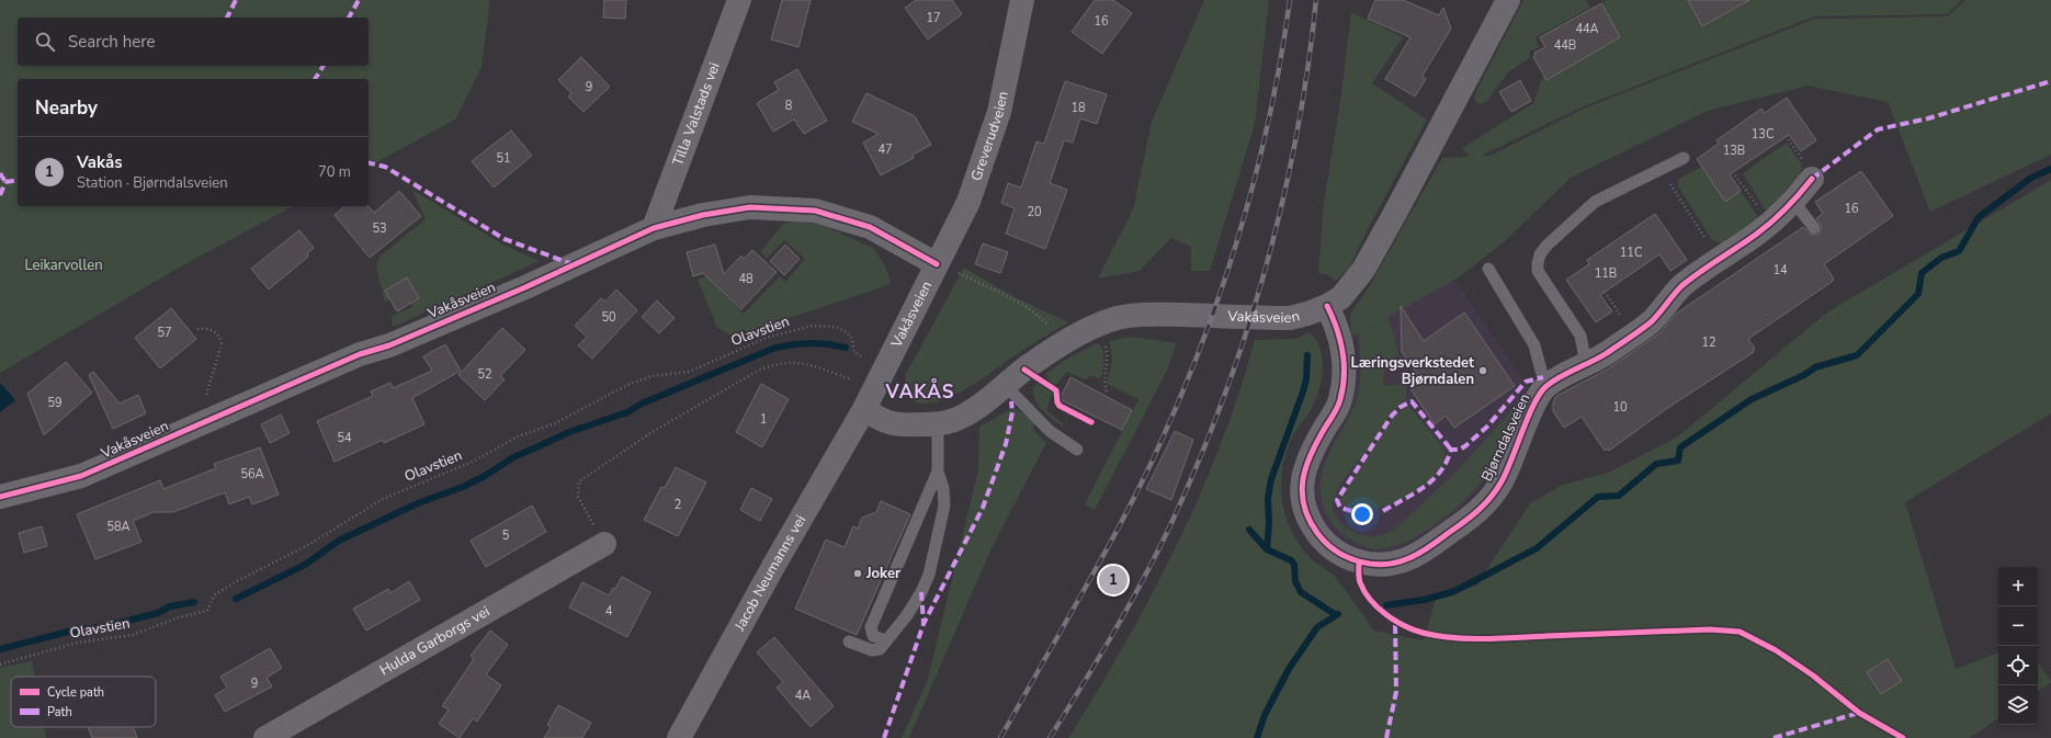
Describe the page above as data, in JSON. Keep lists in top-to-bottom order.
{
  "streets": {
    "street": [
      "Tilla Valstads vei",
      "Greverudveien",
      "Vakåsveien",
      "Bjørndalsveien",
      "Jacob Neumanns vei",
      "Hulda Garborgs vei"
    ],
    "path": ["Olavstien"]
  },
  "crossings": [
    ["Tilla Valstads vei", "Vakåsveien"],
    ["Greverudveien", "Vakåsveien"],
    ["Vakåsveien", "Bjørndalsveien"],
    ["Vakåsveien", "Jacob Neumanns vei"]
  ],
  "districts": ["VAKÅS"],
  "parks": ["Leikarvollen"],
  "places": ["Læringsverkstedet Bjørndalen", "Joker"],
  "house_numbers": [
    "17",
    "16",
    "44A",
    "44B",
    "9",
    "8",
    "18",
    "13C",
    "47",
    "13B",
    "51",
    "16",
    "20",
    "53",
    "11C",
    "14",
    "11B",
    "48",
    "50",
    "57",
    "12",
    "52",
    "59",
    "10",
    "1",
    "54",
    "56A",
    "2",
    "58A",
    "5",
    "4",
    "9",
    "4A"
  ],
  "legend": ["Cycle path", "Path"],
  "page": {
    "search": "Search here",
    "heading": "Nearby",
    "list": [
      {
        "mark": "1",
        "name": "Vakås",
        "note": "Station · Bjørndalsveien",
        "value": "70 m"
      }
    ],
    "pins": "1",
    "map_buttons": ["+", "−"]
  }
}
